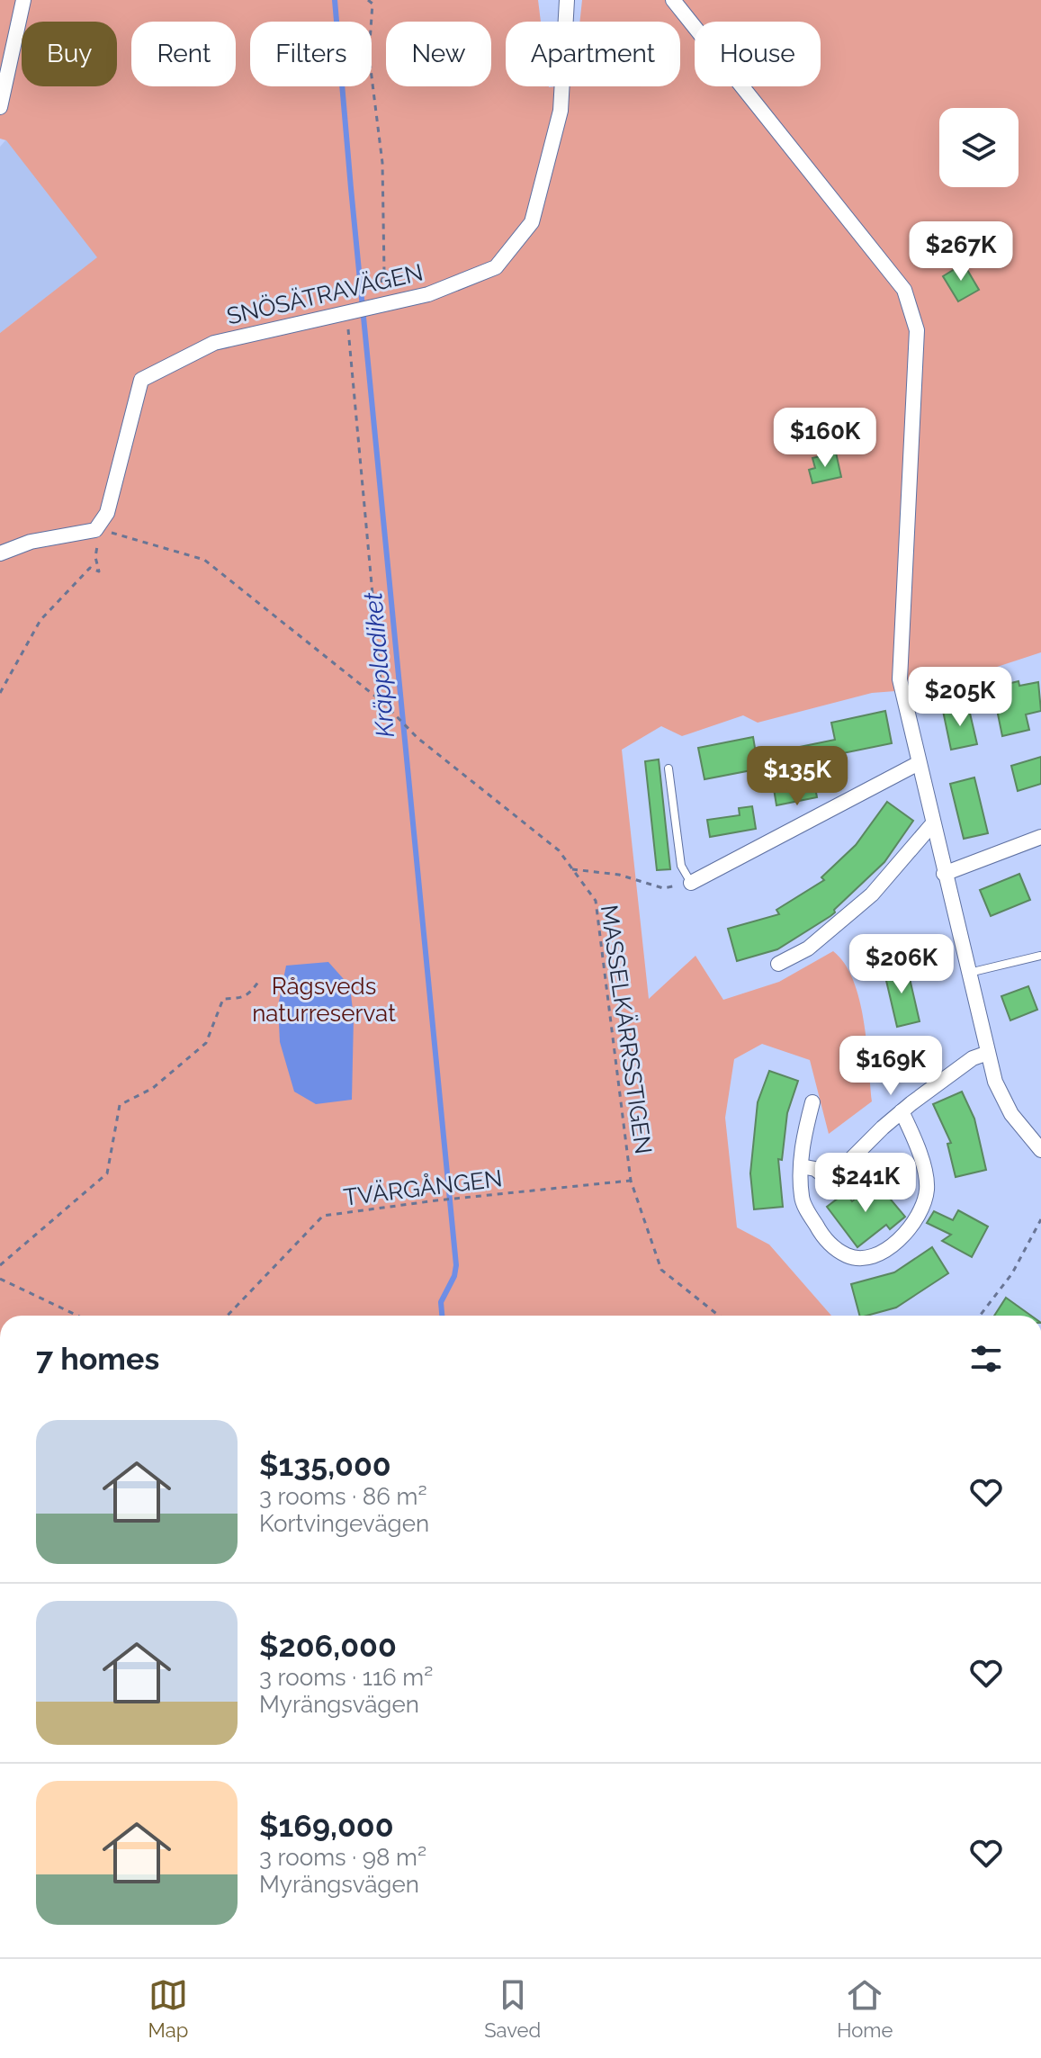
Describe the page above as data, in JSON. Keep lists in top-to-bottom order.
{
  "streets": {
    "street": ["SNÖSÄTRAVÄGEN"],
    "path": ["MASSELKÄRRSSTIGEN", "TVÄRGÅNGEN"]
  },
  "crossings": [
    ["MASSELKÄRRSSTIGEN", "TVÄRGÅNGEN"]
  ],
  "water": ["Kräppladiket"],
  "parks": ["Rågsveds naturreservat"],
  "page": {
    "chip": [
      "Buy",
      "Rent",
      "Filters",
      "New",
      "Apartment",
      "House"
    ],
    "price": [
      "$267K",
      "$160K",
      "$205K",
      "$135K",
      "$206K",
      "$169K",
      "$241K"
    ],
    "heading": "7 homes",
    "list": [
      {
        "name": "$135,000",
        "note": "3 rooms · 86 m² · Kortvingevägen"
      },
      {
        "name": "$206,000",
        "note": "3 rooms · 116 m² · Myrängsvägen"
      },
      {
        "name": "$169,000",
        "note": "3 rooms · 98 m² · Myrängsvägen"
      }
    ],
    "tabs": ["Map", "Saved", "Home"]
  }
}
